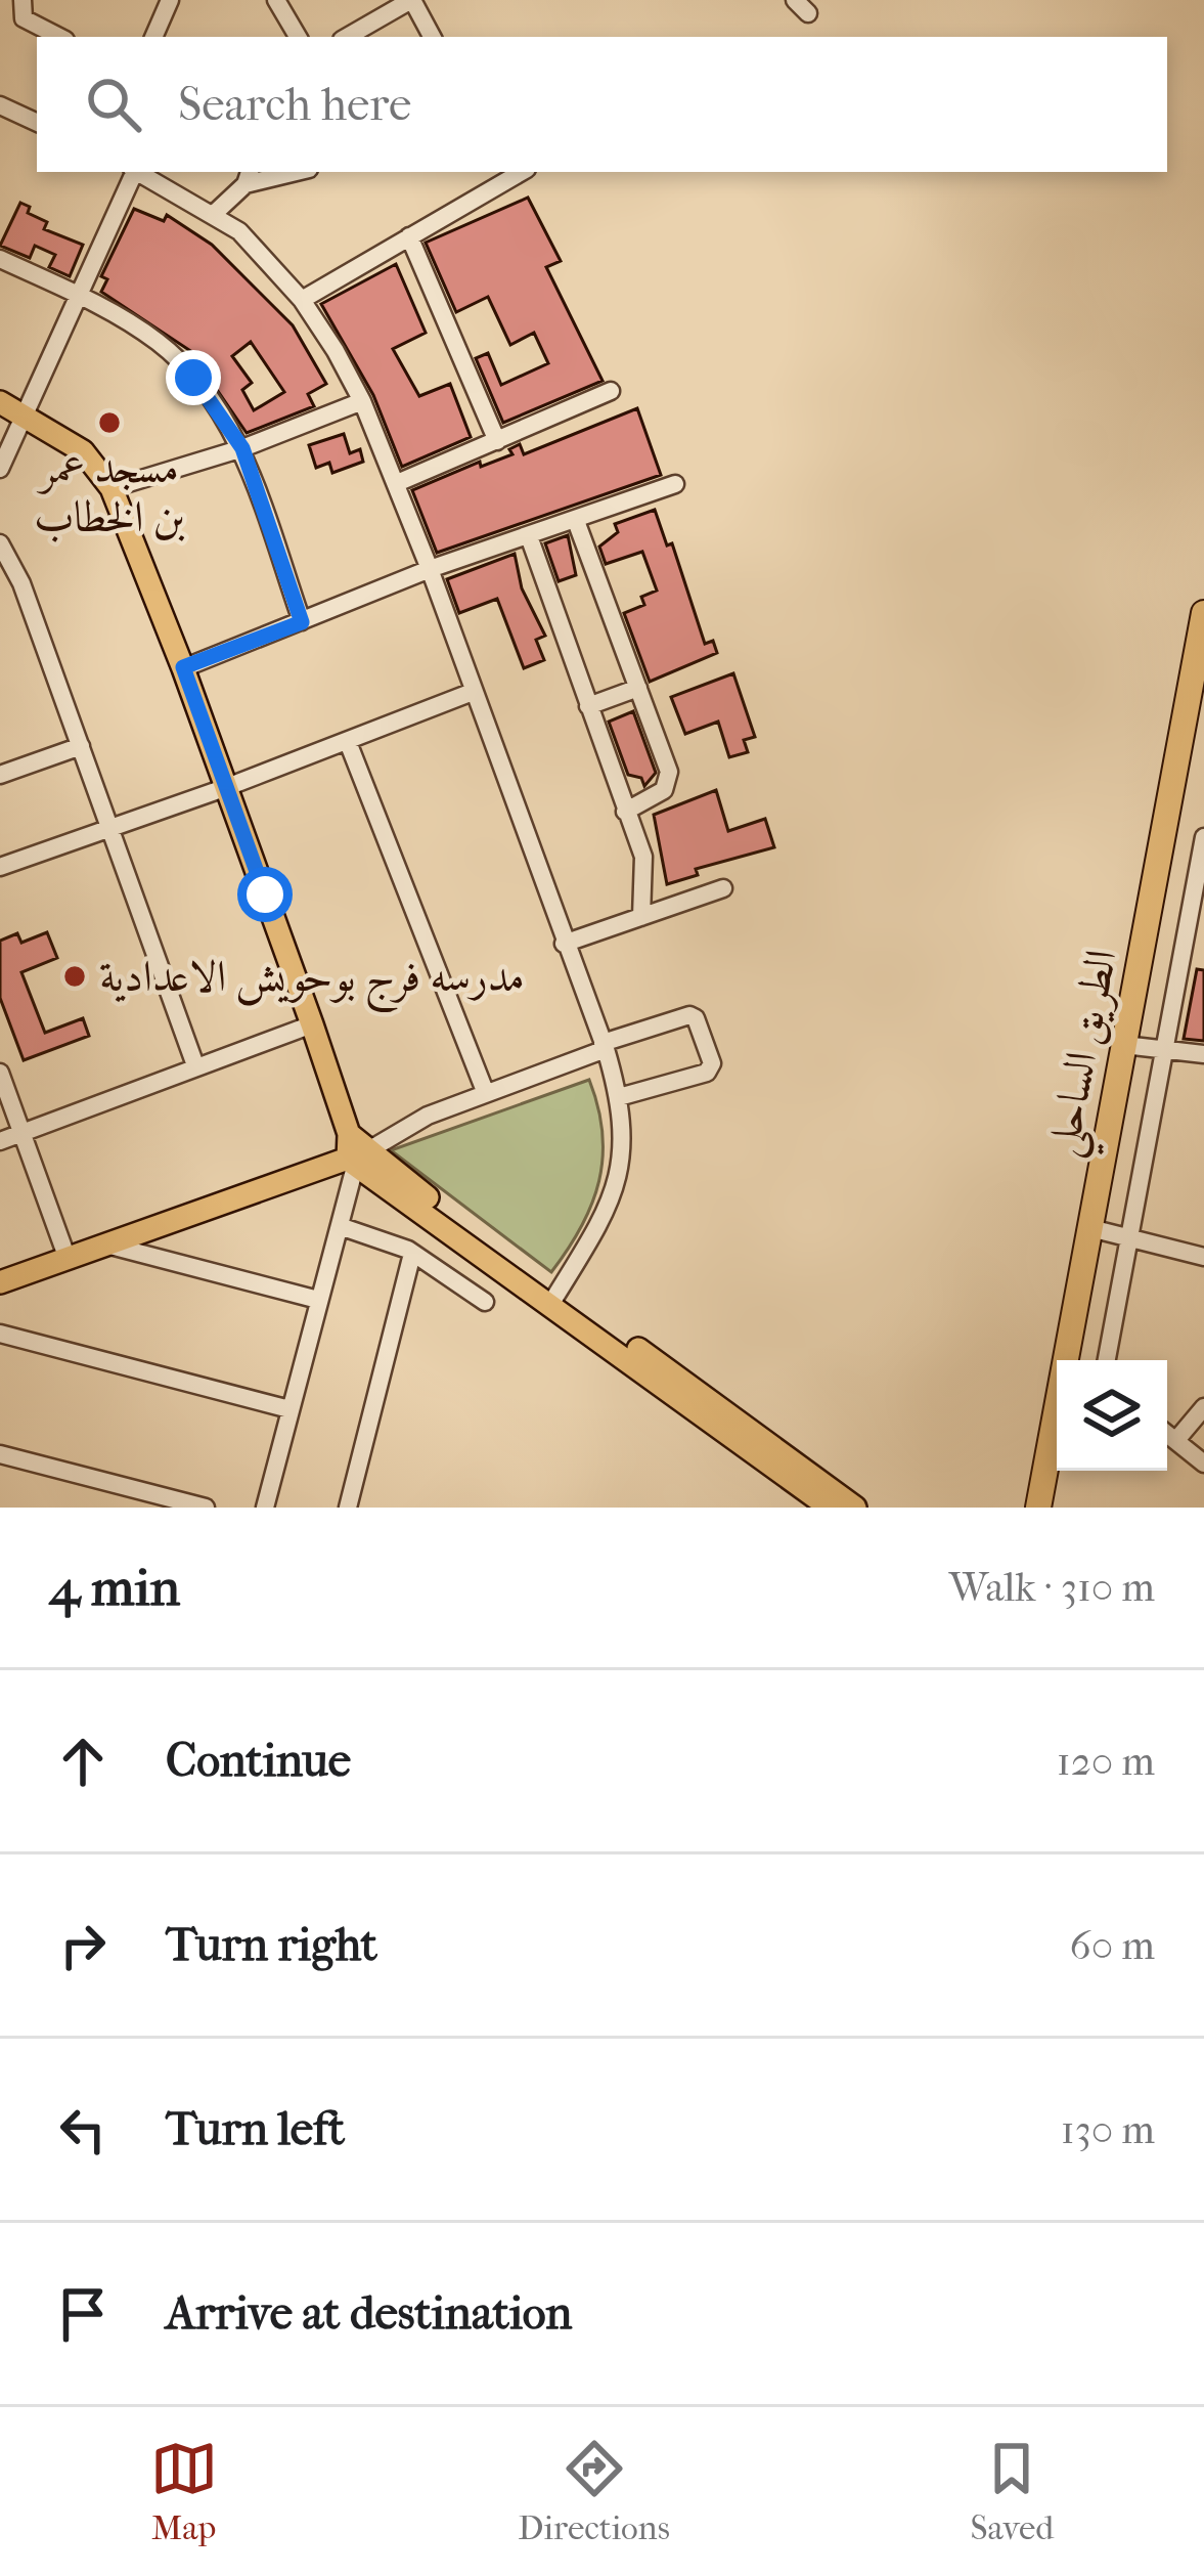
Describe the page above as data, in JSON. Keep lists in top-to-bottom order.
{
  "streets": {
    "highway": ["الطريق الساحلي"]
  },
  "places": ["مسجد عمر بن الخطاب", "مدرسه فرج بوحويش الاعدادية"],
  "page": {
    "search": "Search here",
    "heading": ["4 min", "Walk · 310 m"],
    "list": [
      ["Continue", "120 m"],
      ["Turn right", "60 m"],
      ["Turn left", "130 m"],
      "Arrive at destination"
    ],
    "nav": ["Map", "Directions", "Saved"]
  }
}
